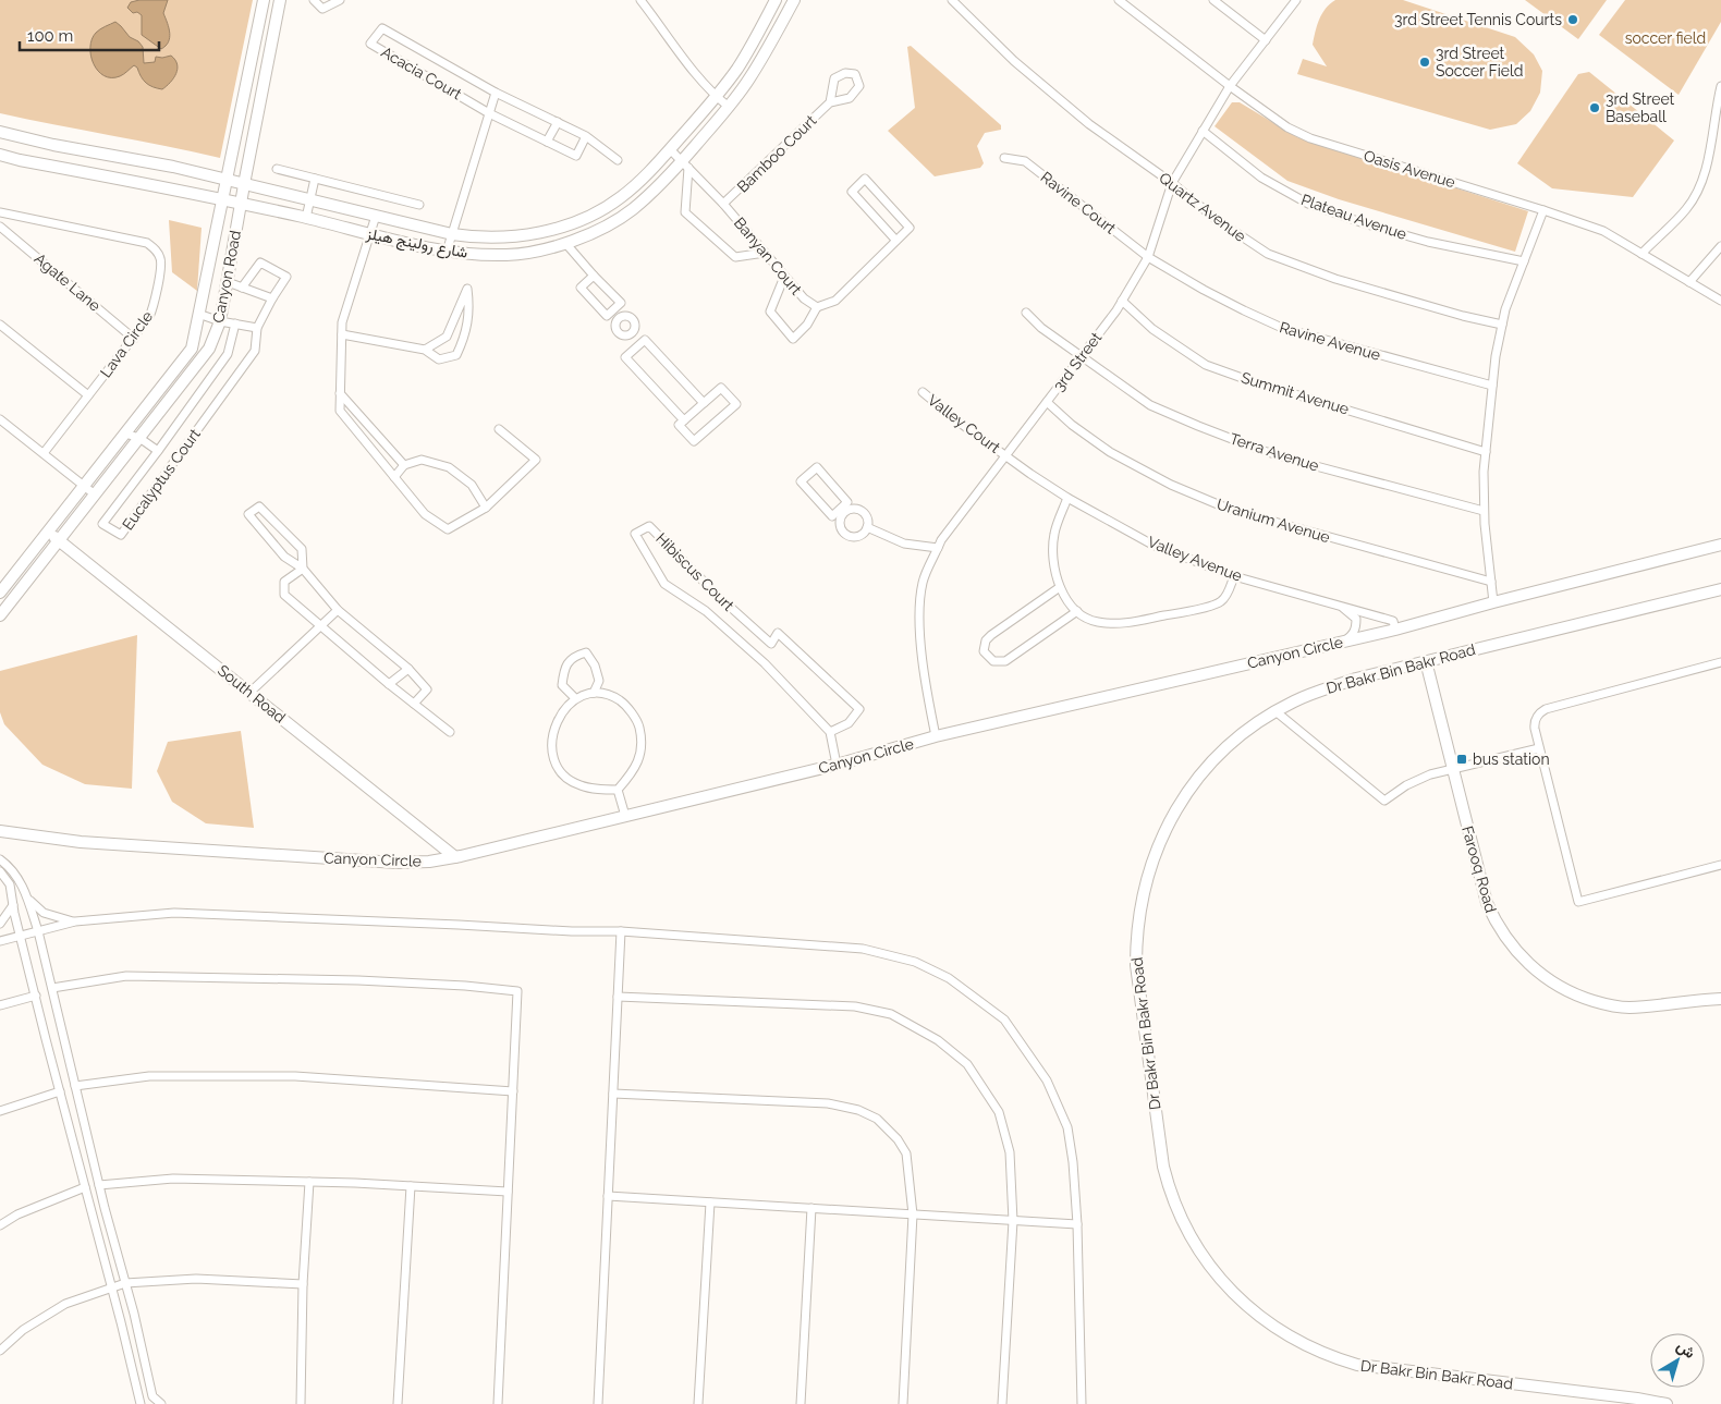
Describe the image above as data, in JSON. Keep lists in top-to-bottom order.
{
  "streets": {
    "main road": [
      "شارع رولينج هيلز",
      "Canyon Road",
      "Canyon Circle",
      "Dr Bakr Bin Bakr Road",
      "South Road",
      "Farooq Road"
    ],
    "street": [
      "Acacia Court",
      "Bamboo Court",
      "Oasis Avenue",
      "Ravine Court",
      "Quartz Avenue",
      "Plateau Avenue",
      "Banyan Court",
      "Agate Lane",
      "Ravine Avenue",
      "Lava Circle",
      "3rd Street",
      "Summit Avenue",
      "Valley Court",
      "Terra Avenue",
      "Eucalyptus Court",
      "Uranium Avenue",
      "Valley Avenue",
      "Hibiscus Court"
    ]
  },
  "crossings": [
    ["Bamboo Court", "Banyan Court"],
    ["Oasis Avenue", "3rd Street"],
    ["Ravine Court", "Ravine Avenue"],
    ["Ravine Court", "3rd Street"],
    ["Quartz Avenue", "3rd Street"],
    ["Plateau Avenue", "3rd Street"],
    ["شارع رولينج هيلز", "Banyan Court"],
    ["شارع رولينج هيلز", "Canyon Road"],
    ["Canyon Road", "Eucalyptus Court"],
    ["Canyon Road", "South Road"],
    ["Agate Lane", "Lava Circle"],
    ["Ravine Avenue", "3rd Street"],
    ["3rd Street", "Summit Avenue"],
    ["3rd Street", "Valley Court"],
    ["3rd Street", "Terra Avenue"],
    ["3rd Street", "Uranium Avenue"],
    ["3rd Street", "Valley Avenue"],
    ["3rd Street", "Canyon Circle"],
    ["Valley Court", "Valley Avenue"],
    ["Valley Avenue", "Canyon Circle"],
    ["Canyon Circle", "South Road"],
    ["Dr Bakr Bin Bakr Road", "Farooq Road"]
  ],
  "parks": ["soccer field"],
  "places": {
    "other": ["3rd Street Tennis Courts", "3rd Street Soccer Field", "3rd Street Baseball"],
    "transit": ["bus station"]
  },
  "scale_bar": "100 m",
  "north": "top right"
}
